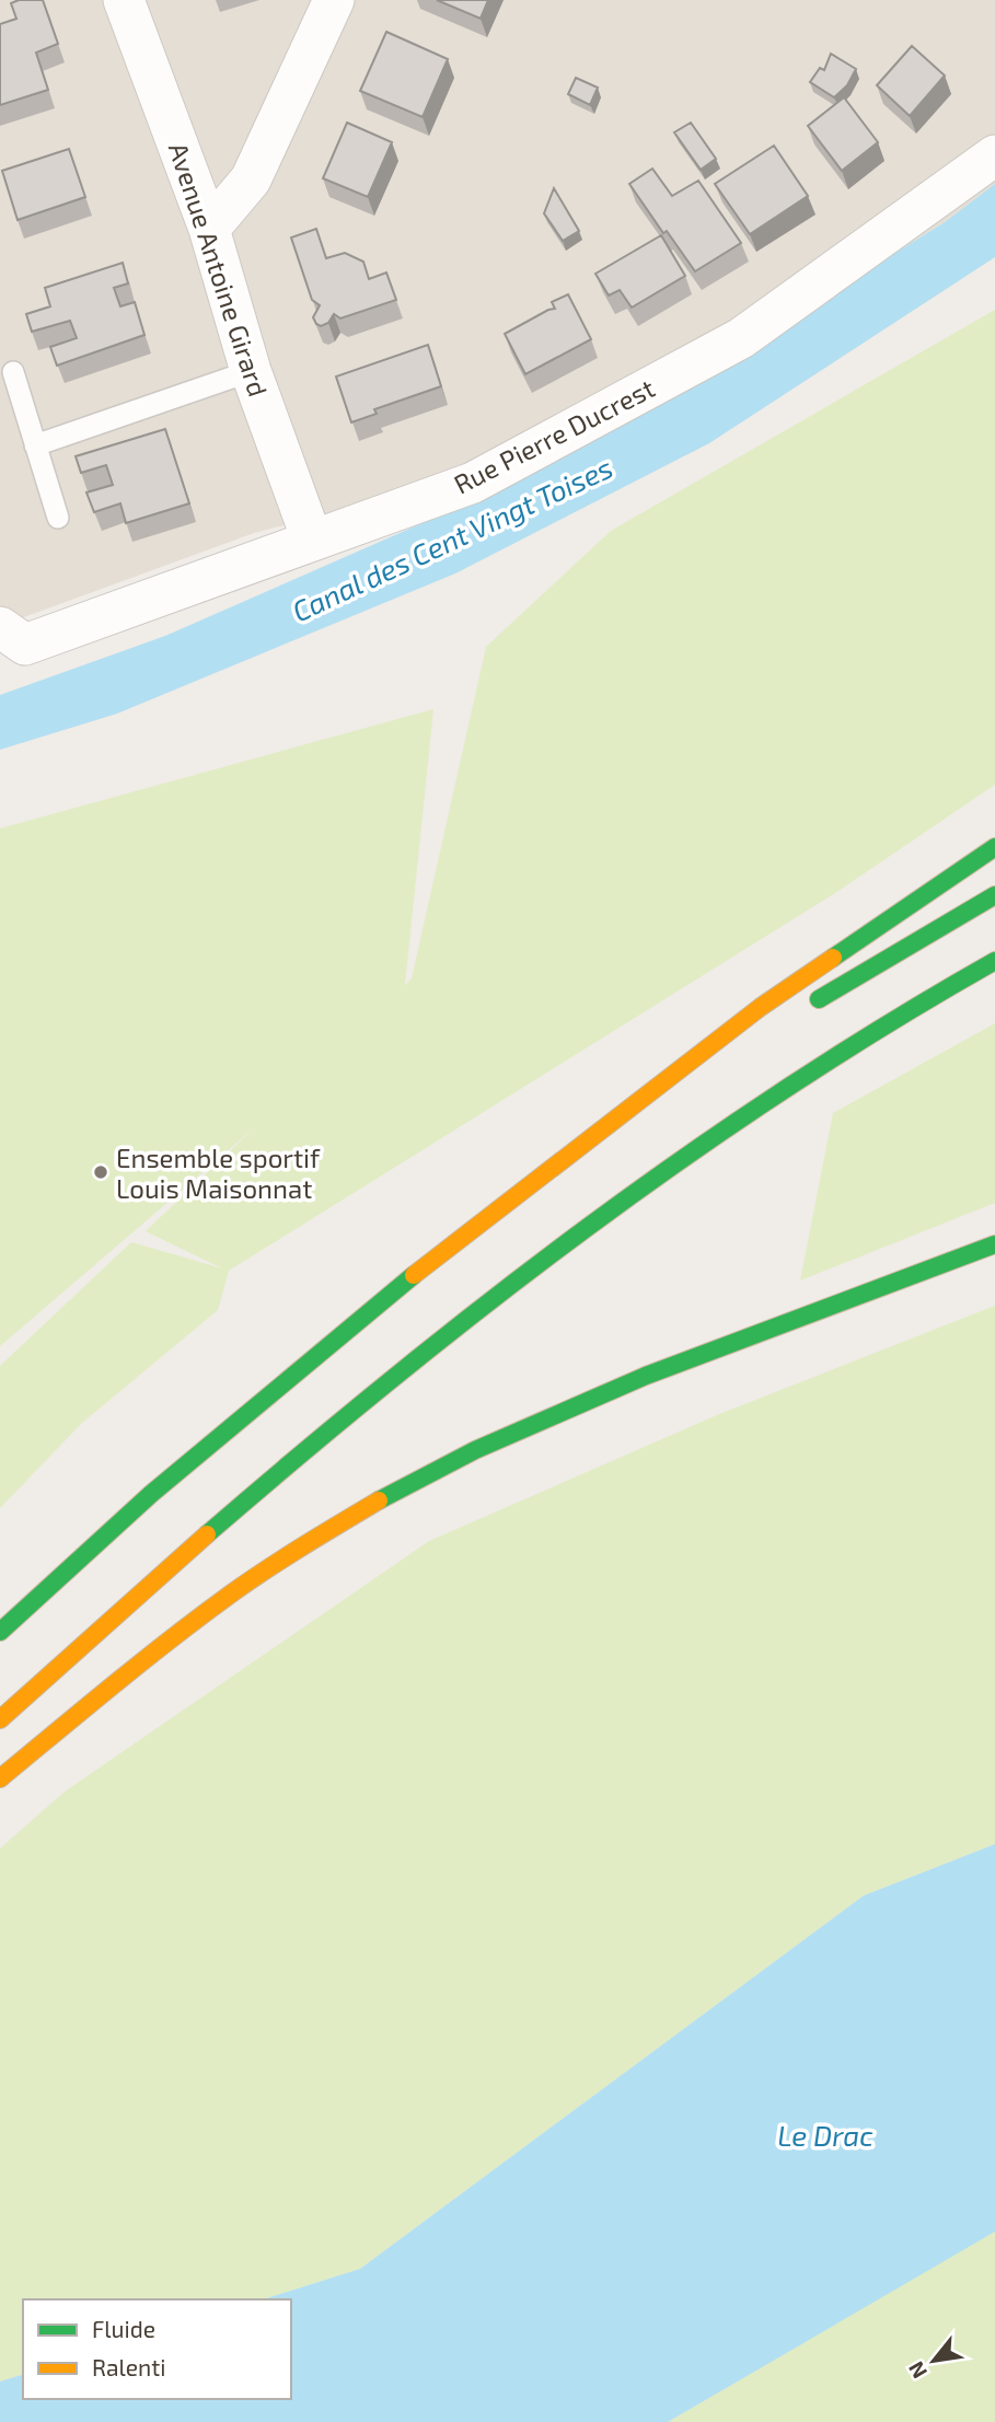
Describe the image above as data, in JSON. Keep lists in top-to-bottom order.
{
  "streets": {
    "street": ["Avenue Antoine Girard", "Rue Pierre Ducrest"]
  },
  "crossings": [
    ["Avenue Antoine Girard", "Rue Pierre Ducrest"]
  ],
  "water": ["Canal des Cent Vingt Toises", "Le Drac"],
  "places": ["Ensemble sportif Louis Maisonnat"],
  "legend": ["Fluide", "Ralenti"],
  "north": "bottom left"
}
